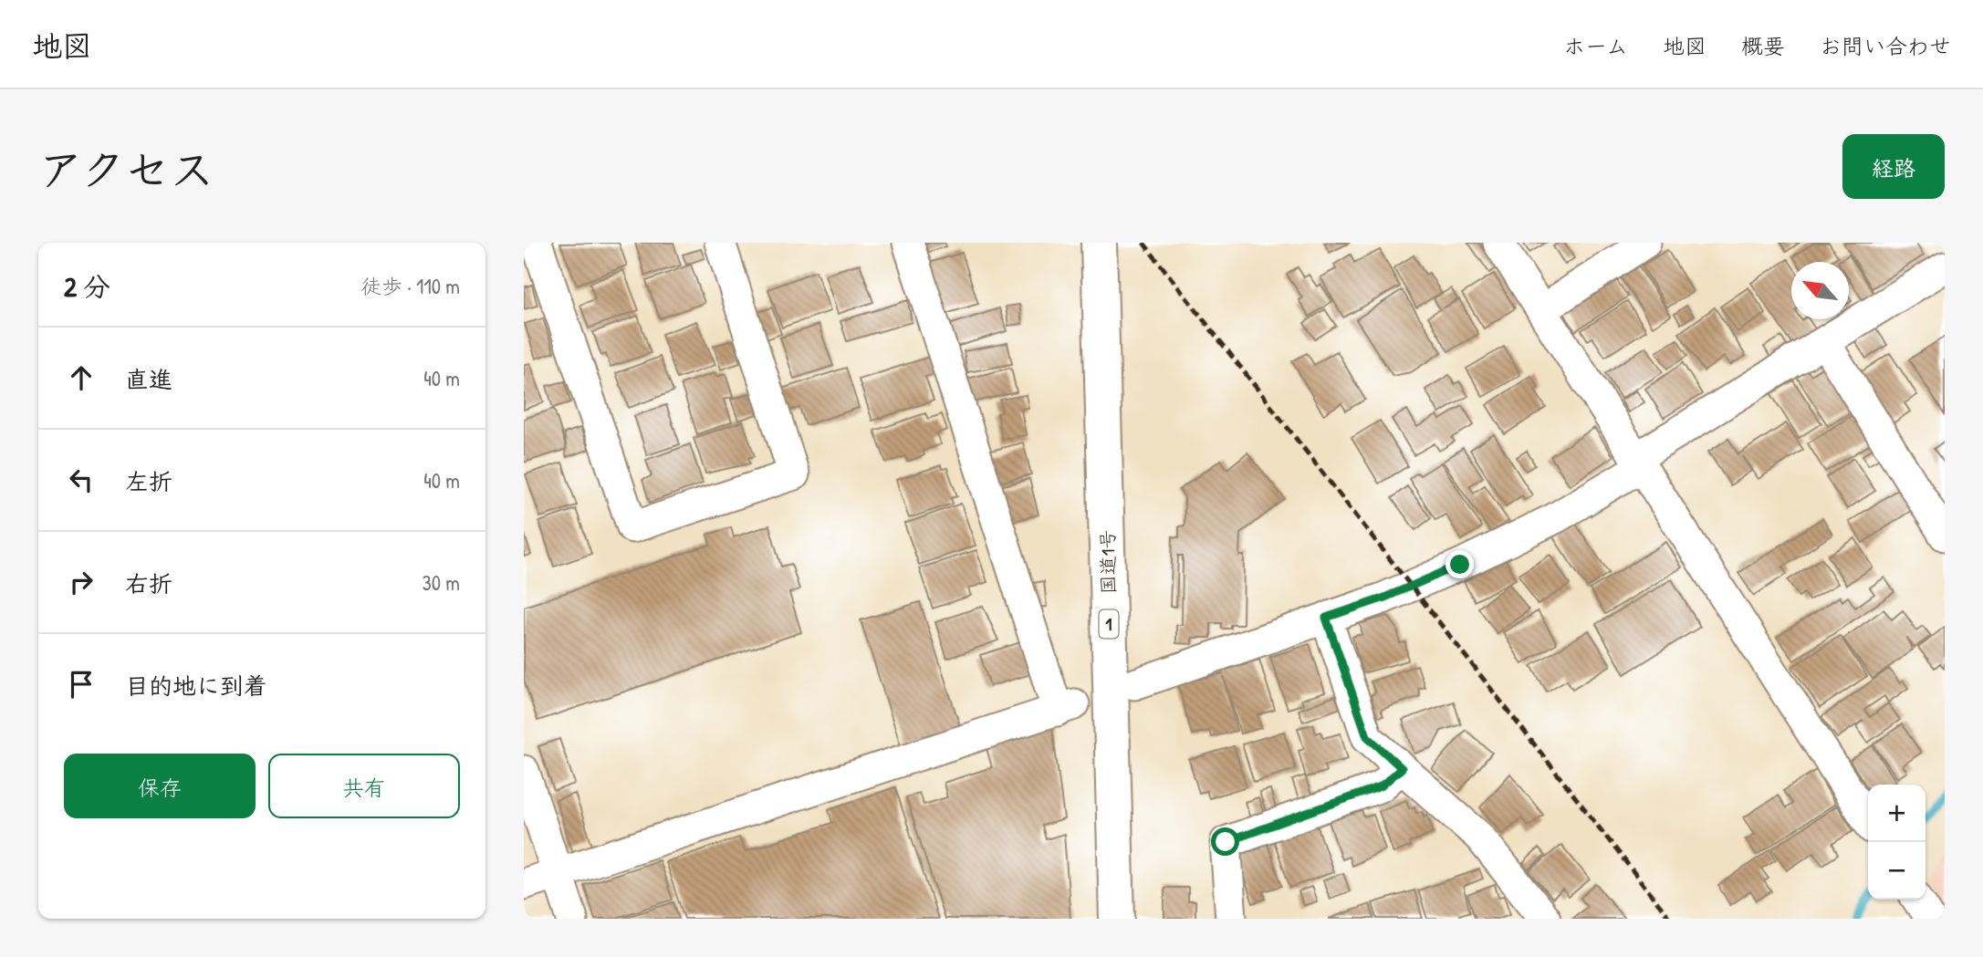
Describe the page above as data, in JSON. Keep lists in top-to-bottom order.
{
  "streets": {
    "highway": ["国道1号", "1"]
  },
  "north": "top left",
  "page": {
    "header": "地図",
    "nav": [
      "ホーム",
      "地図",
      "概要",
      "お問い合わせ"
    ],
    "title": "アクセス",
    "buttons": [
      "経路",
      ["保存", "共有"]
    ],
    "heading": ["2 分", "徒歩 · 110 m"],
    "list": [
      ["直進", "40 m"],
      ["左折", "40 m"],
      ["右折", "30 m"],
      "目的地に到着"
    ],
    "map_buttons": ["+", "−"]
  }
}
